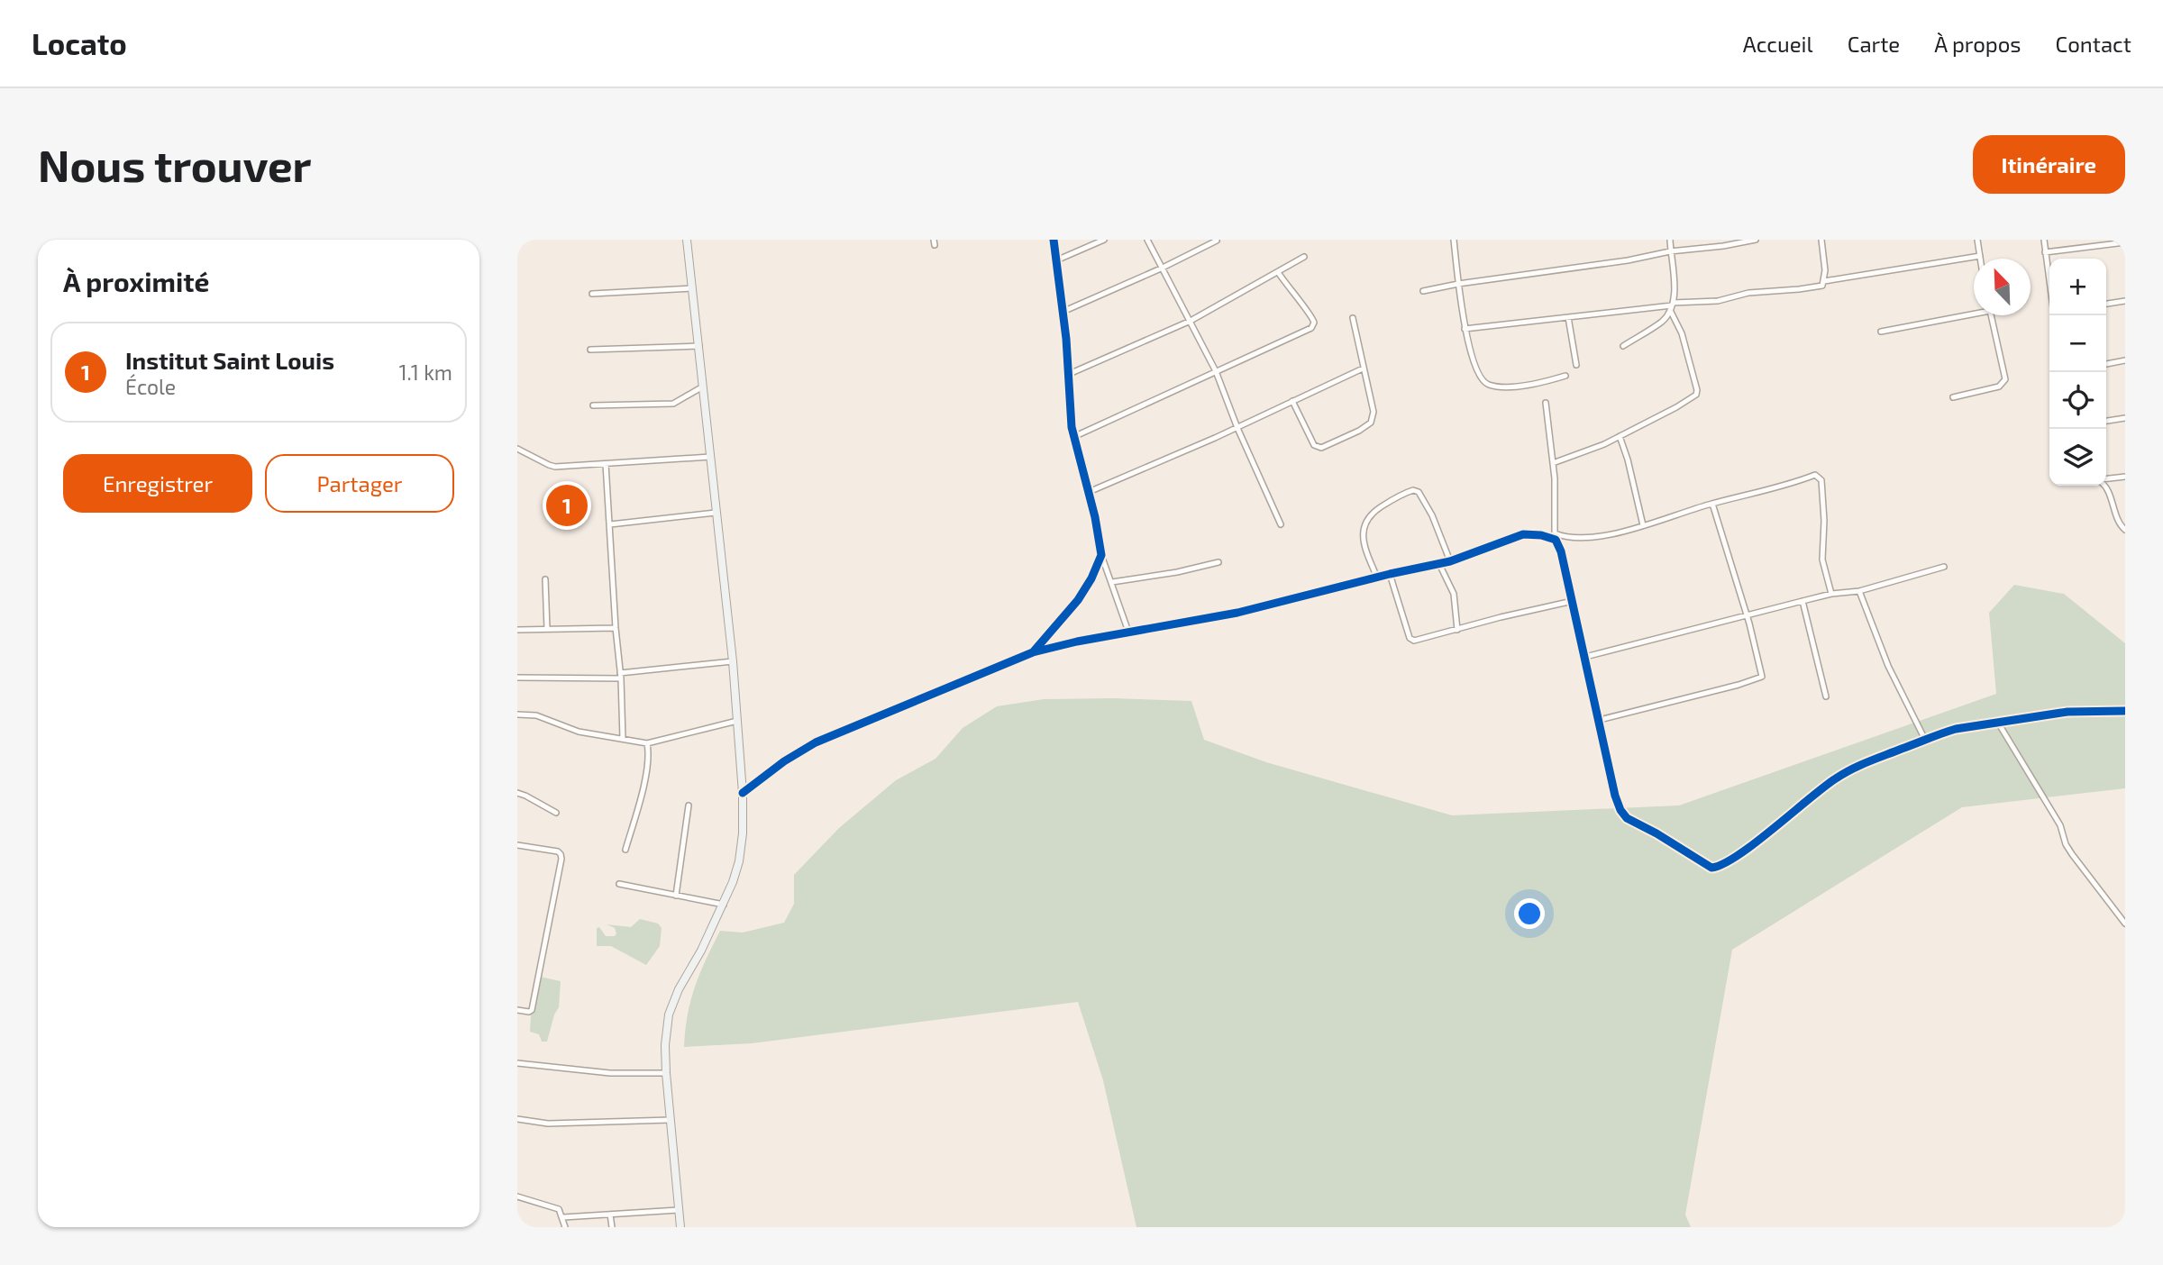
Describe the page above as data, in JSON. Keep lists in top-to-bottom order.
{
  "north": "top left",
  "page": {
    "header": "Locato",
    "nav": [
      "Accueil",
      "Carte",
      "À propos",
      "Contact"
    ],
    "buttons": [
      "Itinéraire",
      ["Enregistrer", "Partager"]
    ],
    "title": "Nous trouver",
    "heading": "À proximité",
    "map_buttons": ["+", "−"],
    "list": [
      {
        "mark": "1",
        "name": "Institut Saint Louis",
        "note": "École",
        "value": "1.1 km"
      }
    ],
    "pins": "1"
  }
}
